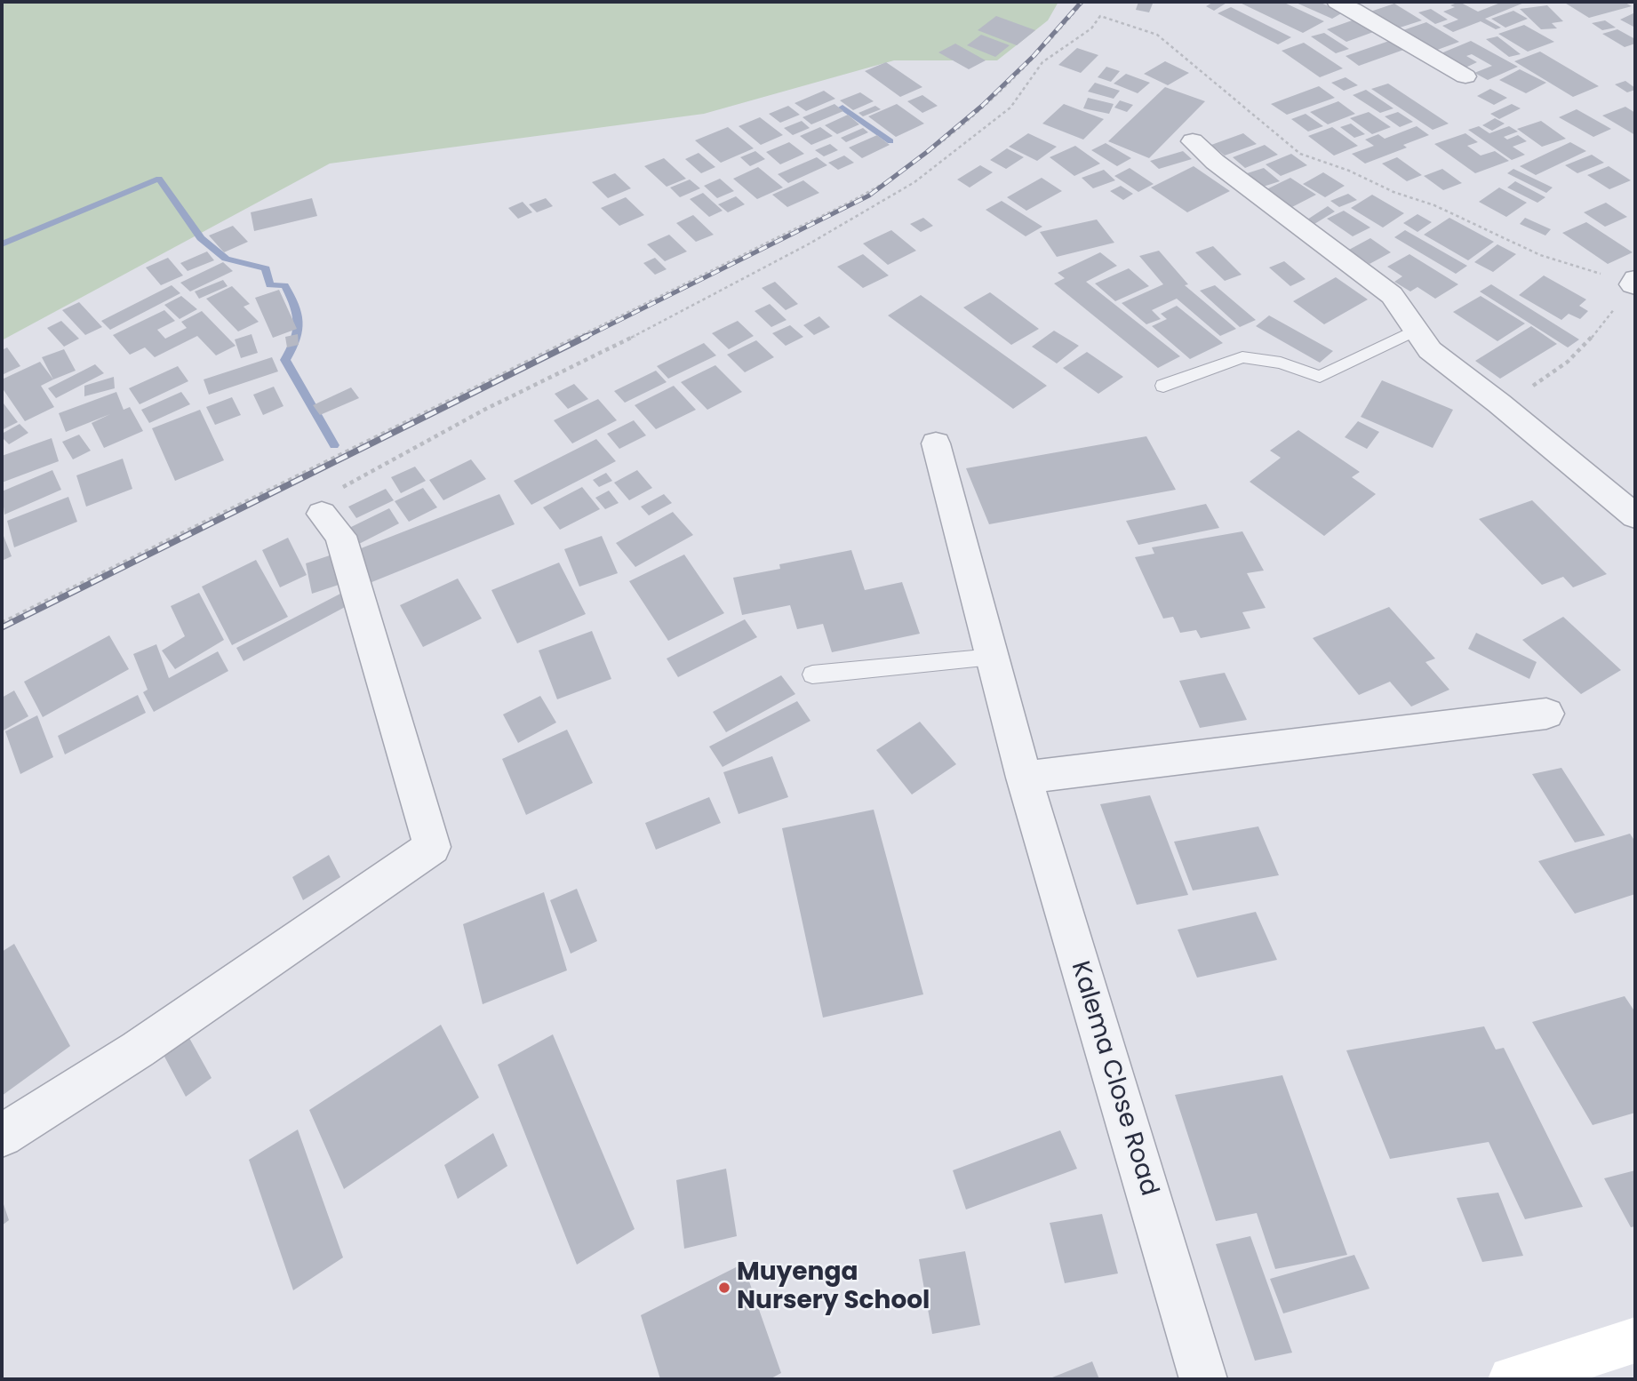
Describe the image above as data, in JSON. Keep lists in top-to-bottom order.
{
  "streets": {
    "street": ["Kalema Close Road"]
  },
  "places": ["Muyenga Nursery School"]
}
